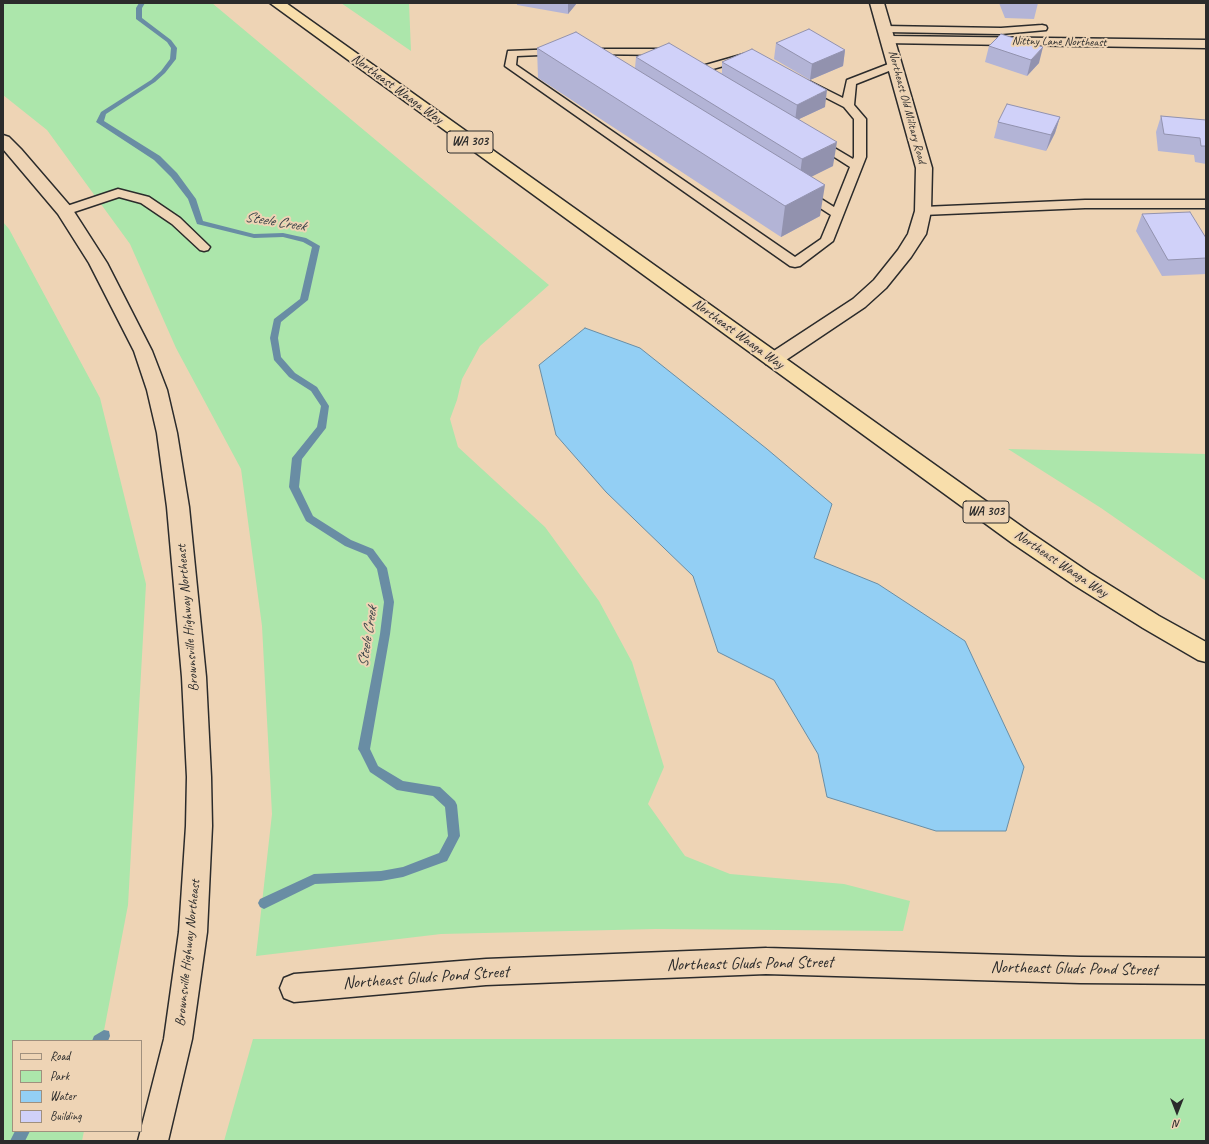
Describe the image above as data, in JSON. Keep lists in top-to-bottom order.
{
  "streets": {
    "highway": ["Northeast Waaga Way", "WA 303"],
    "street": [
      "Nittny Lane Northeast",
      "Northeast Old Military Road",
      "Brownsville Highway Northeast",
      "Northeast Gluds Pond Street"
    ]
  },
  "crossings": [
    ["Nittny Lane Northeast", "Northeast Old Military Road"],
    ["Northeast Waaga Way", "Northeast Old Military Road"]
  ],
  "water": ["Steele Creek"],
  "legend": [
    "Road",
    "Park",
    "Water",
    "Building"
  ],
  "north": "bottom"
}
